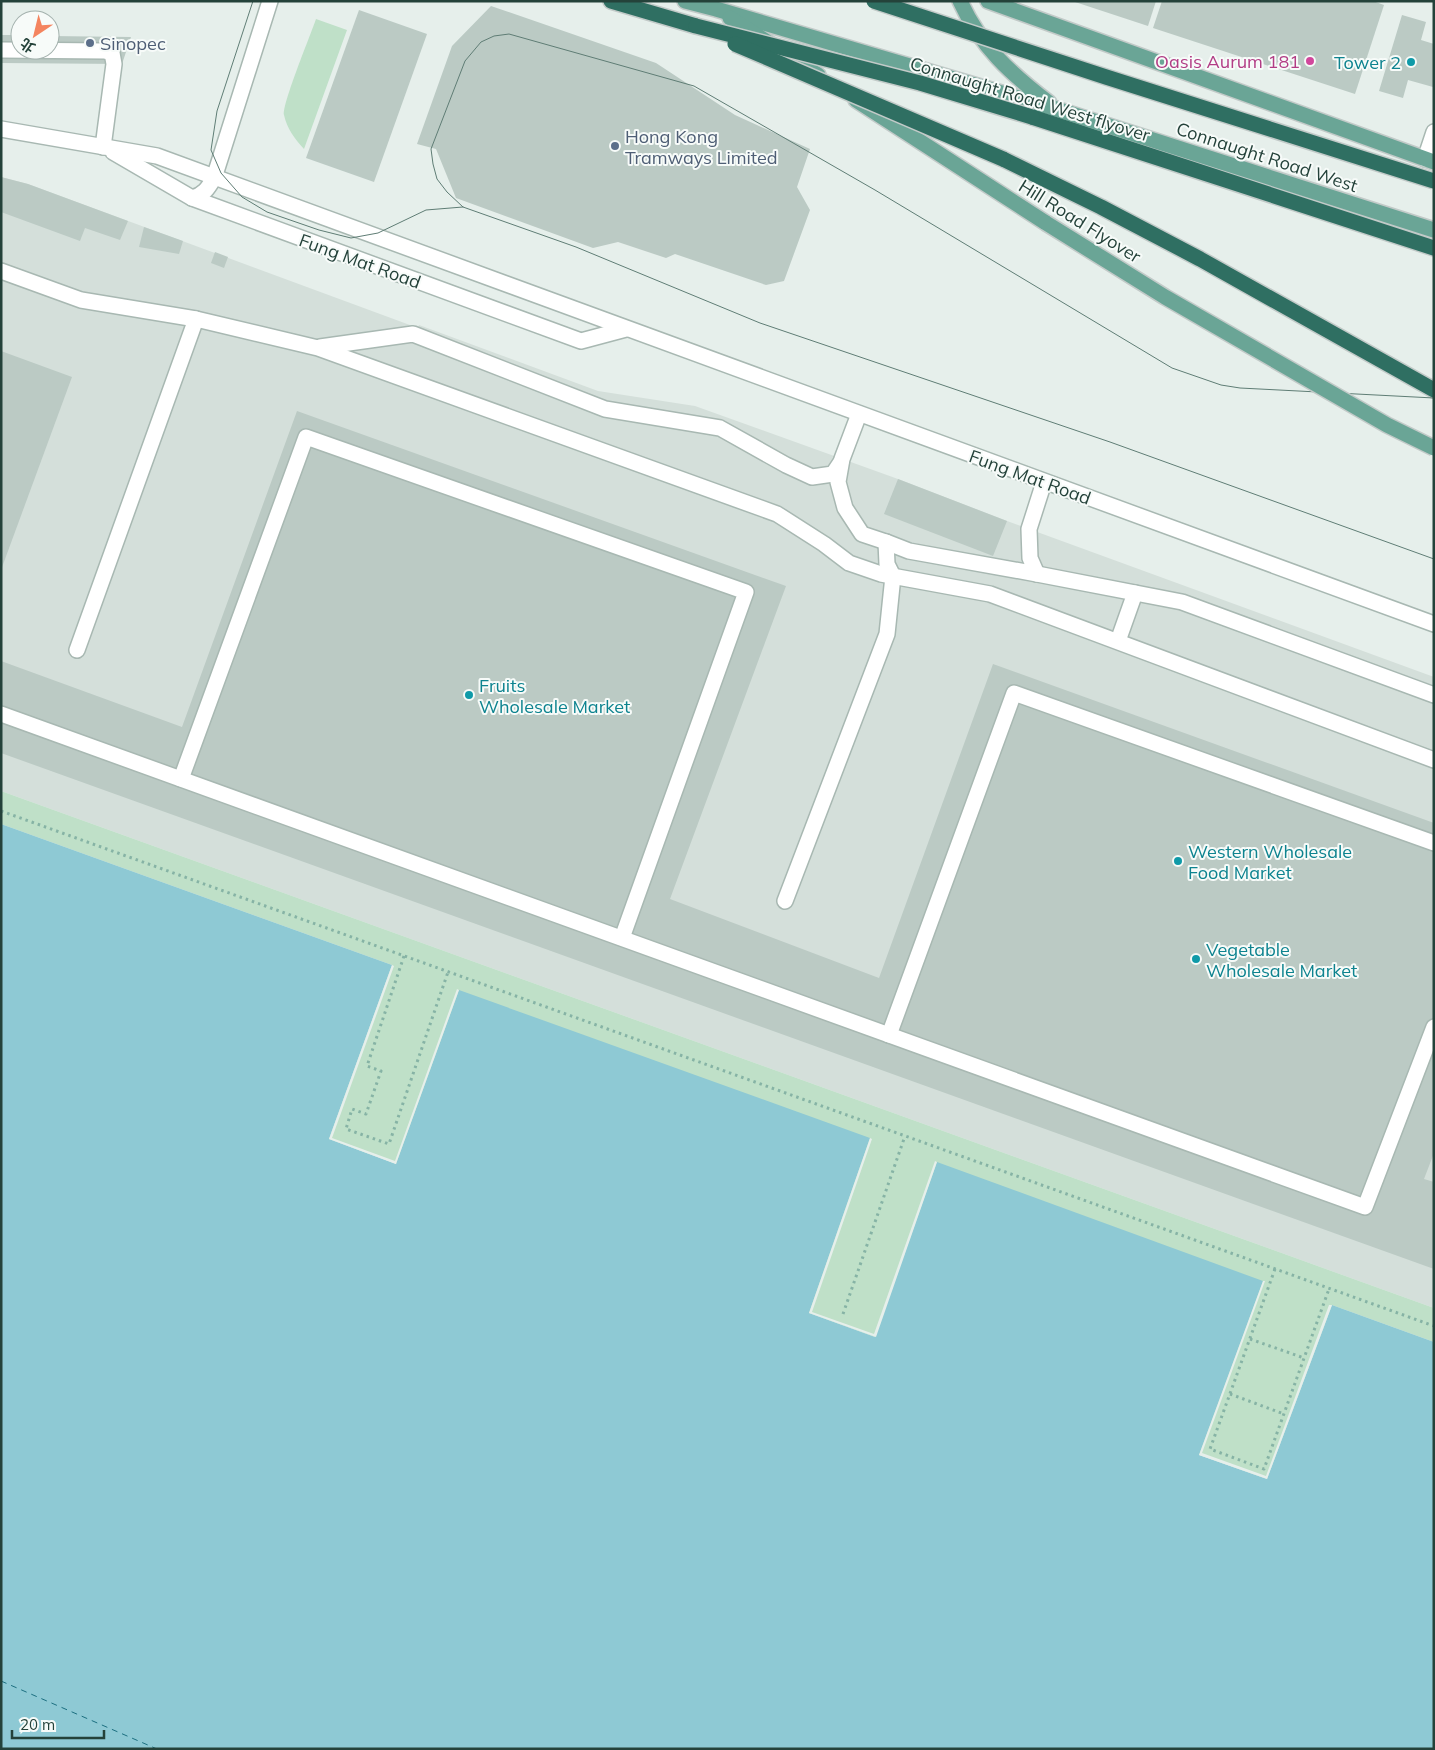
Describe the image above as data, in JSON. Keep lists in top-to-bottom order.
{
  "streets": {
    "highway": ["Connaught Road West flyover"],
    "main road": ["Connaught Road West", "Hill Road Flyover"],
    "street": ["Fung Mat Road"]
  },
  "crossings": [
    ["Connaught Road West", "Hill Road Flyover"]
  ],
  "places": [
    "Sinopec",
    "Oasis Aurum 181",
    "Tower 2",
    "Hong Kong Tramways Limited",
    "Fruits Wholesale Market",
    "Western Wholesale Food Market",
    "Vegetable Wholesale Market"
  ],
  "scale_bar": "20 m",
  "north": "bottom left"
}
